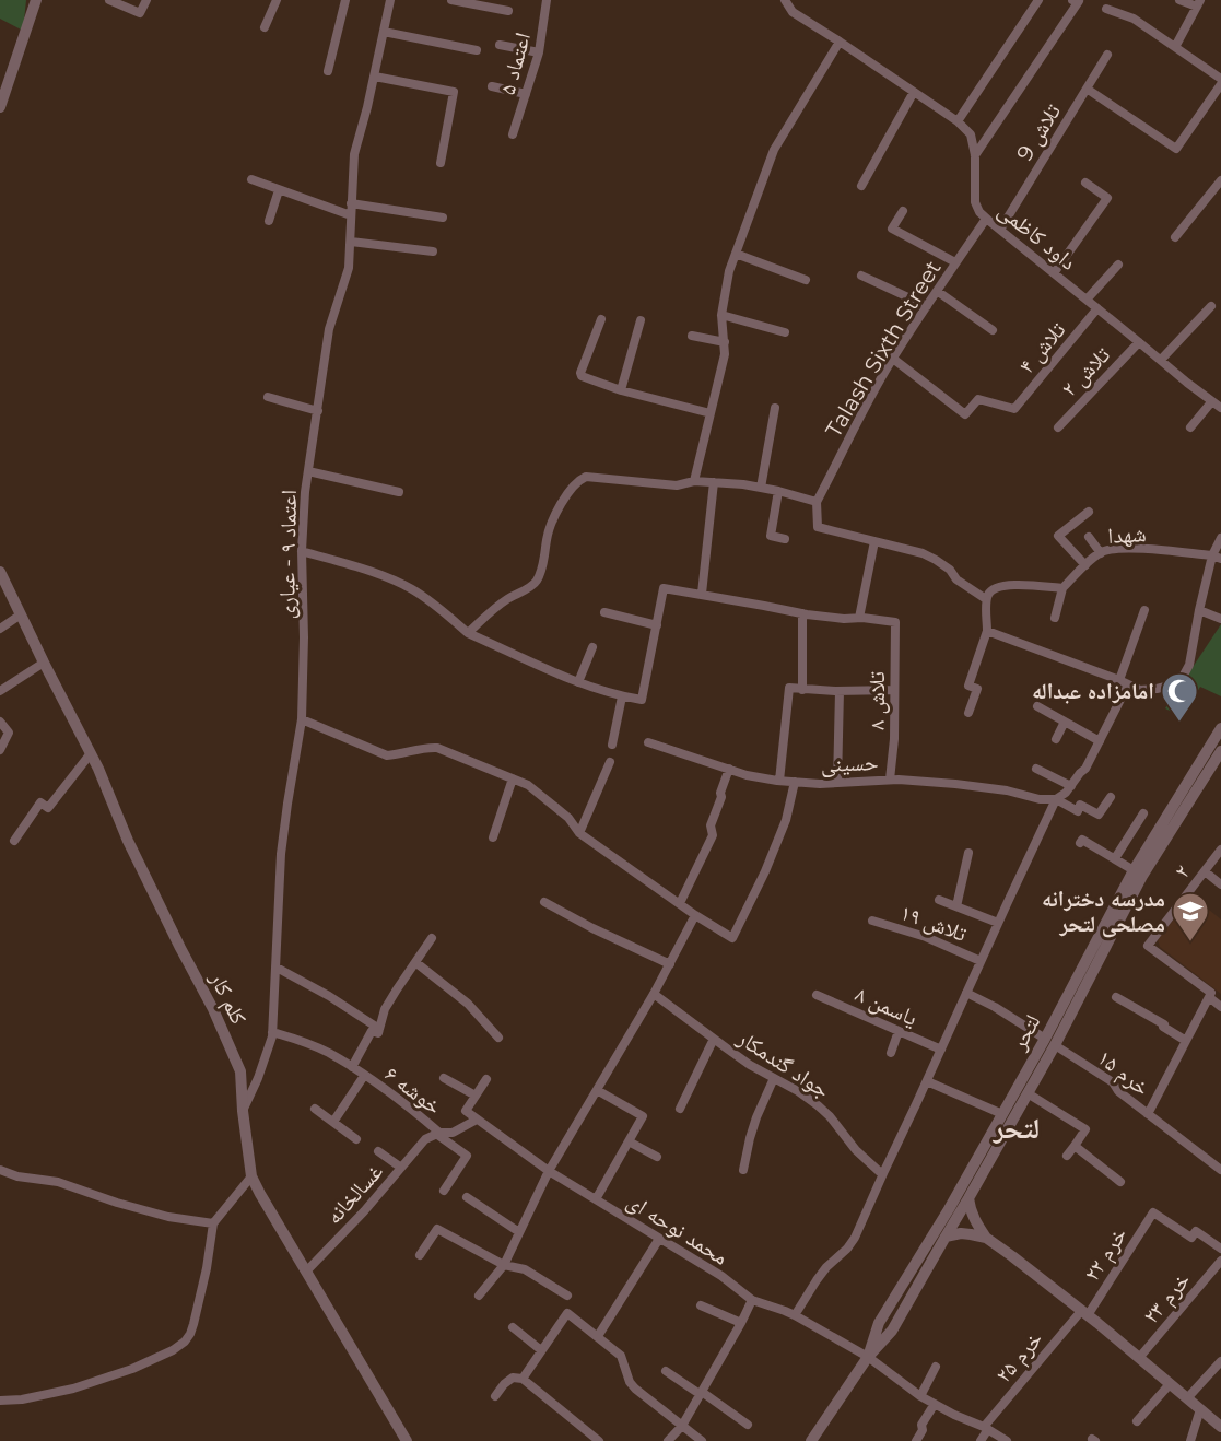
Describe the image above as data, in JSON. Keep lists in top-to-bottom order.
{
  "streets": {
    "street": [
      "اعتماد ۵",
      "تلاش 9",
      "داود کاظمی",
      "تلاش ۴",
      "Talash Sixth Street",
      "تلاش ۲",
      "شهدا",
      "اعتماد ۹ - عیاری",
      "تلاش ۸",
      "حسینی",
      "۲",
      "تلاش ۱۹",
      "کلم کار",
      "یاسمن ۸",
      "لتحر",
      "جواد گندمکار",
      "خرم ۱۵",
      "خوشه ۶",
      "غسالخانه",
      "محمد نوحه ای",
      "خرم ۲۲",
      "خرم ۲۳",
      "خرم ۲۵"
    ]
  },
  "crossings": [
    ["تلاش 9", "داود کاظمی"],
    ["داود کاظمی", "تلاش ۴"],
    ["داود کاظمی", "Talash Sixth Street"],
    ["داود کاظمی", "تلاش ۲"],
    ["تلاش ۴", "Talash Sixth Street"],
    ["اعتماد ۹ - عیاری", "کلم کار"],
    ["اعتماد ۹ - عیاری", "خوشه ۶"],
    ["تلاش ۸", "حسینی"],
    ["کلم کار", "غسالخانه"],
    ["لتحر", "خرم ۱۵"],
    ["لتحر", "محمد نوحه ای"],
    ["خوشه ۶", "غسالخانه"],
    ["محمد نوحه ای", "خرم ۲۵"],
    ["خرم ۲۲", "خرم ۲۵"]
  ],
  "districts": ["لتحر"],
  "places": {
    "mosque": ["امامزاده عبداله"],
    "school or university": ["مدرسه دخترانه مصلحی لتحر"]
  }
}
